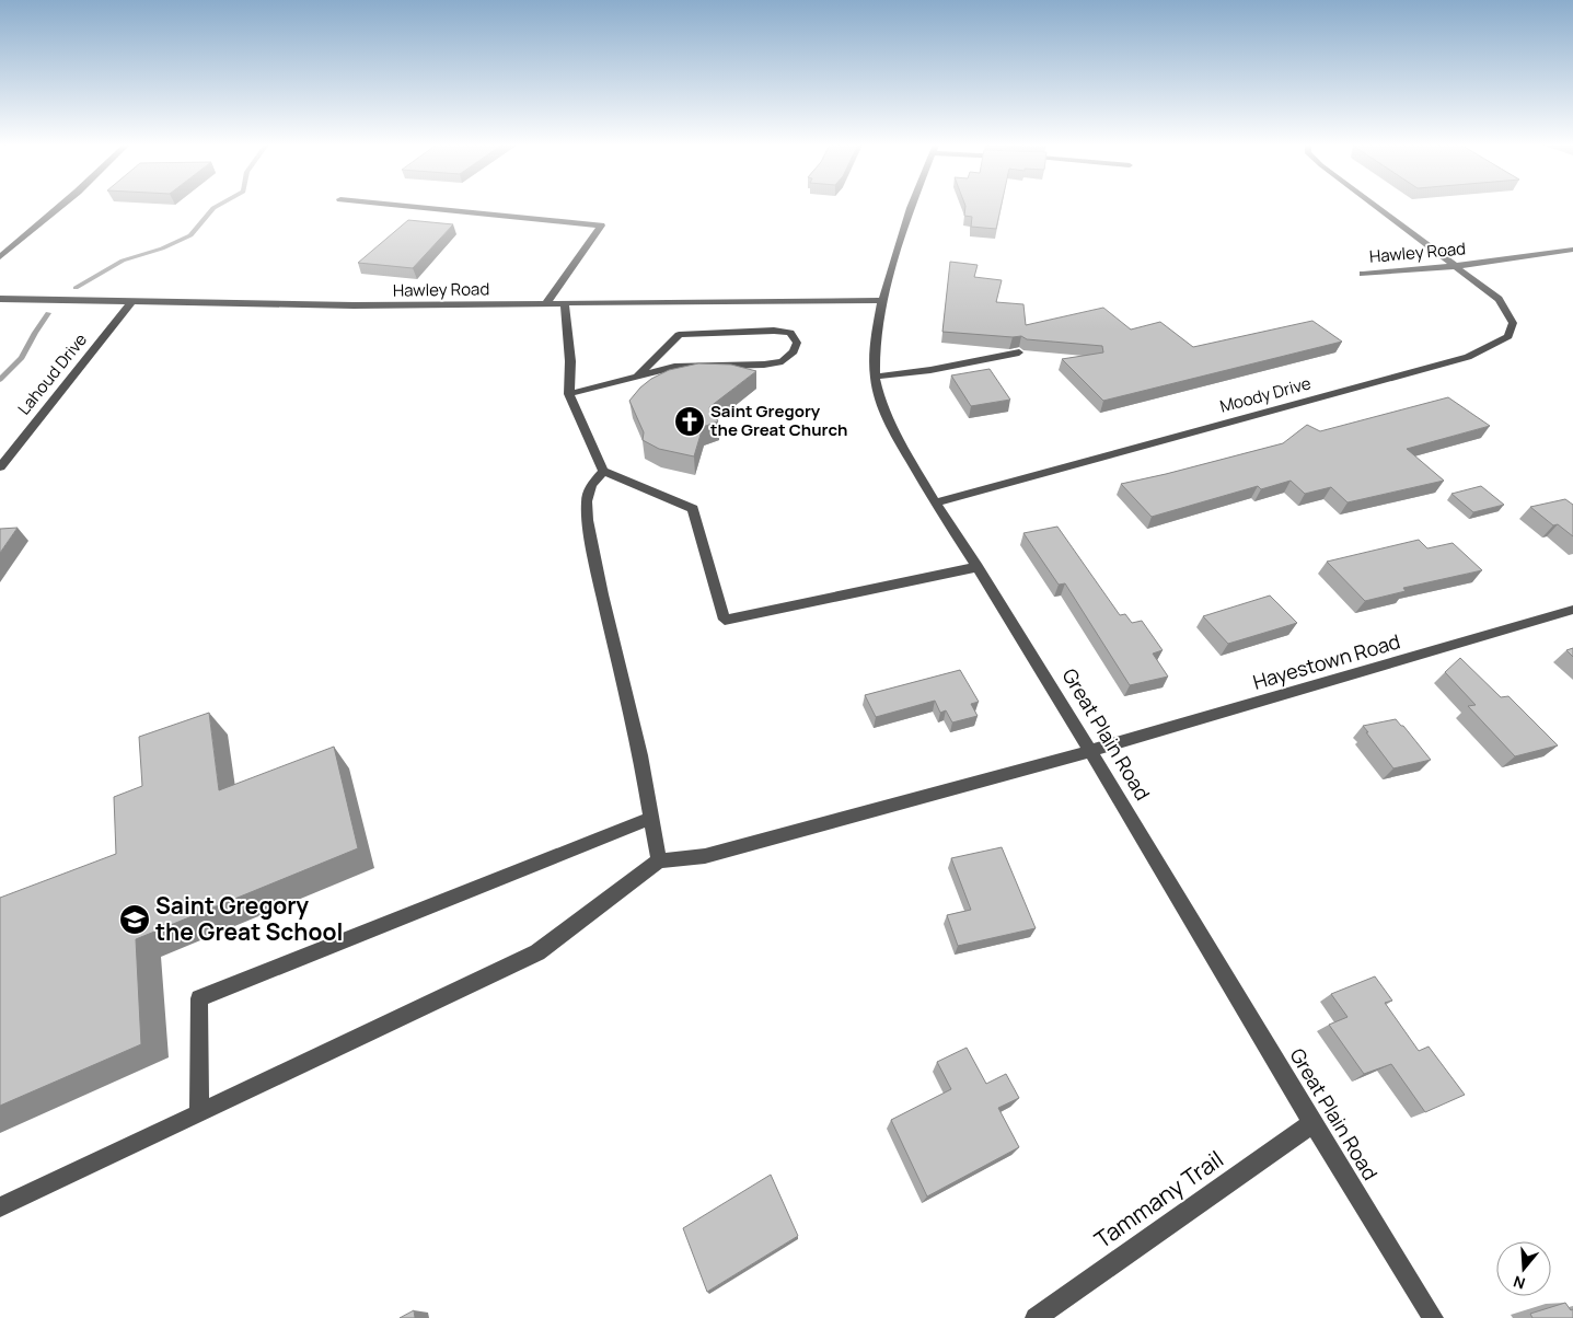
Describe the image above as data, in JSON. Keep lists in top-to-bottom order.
{
  "streets": {
    "street": [
      "Hawley Road",
      "Lahoud Drive",
      "Moody Drive",
      "Hayestown Road",
      "Great Plain Road",
      "Tammany Trail"
    ]
  },
  "crossings": [
    ["Hawley Road", "Lahoud Drive"],
    ["Hawley Road", "Moody Drive"],
    ["Hawley Road", "Great Plain Road"],
    ["Moody Drive", "Great Plain Road"],
    ["Hayestown Road", "Great Plain Road"],
    ["Great Plain Road", "Tammany Trail"]
  ],
  "places": {
    "church": ["Saint Gregory the Great Church"],
    "school or university": ["Saint Gregory the Great School"]
  },
  "north": "bottom"
}
